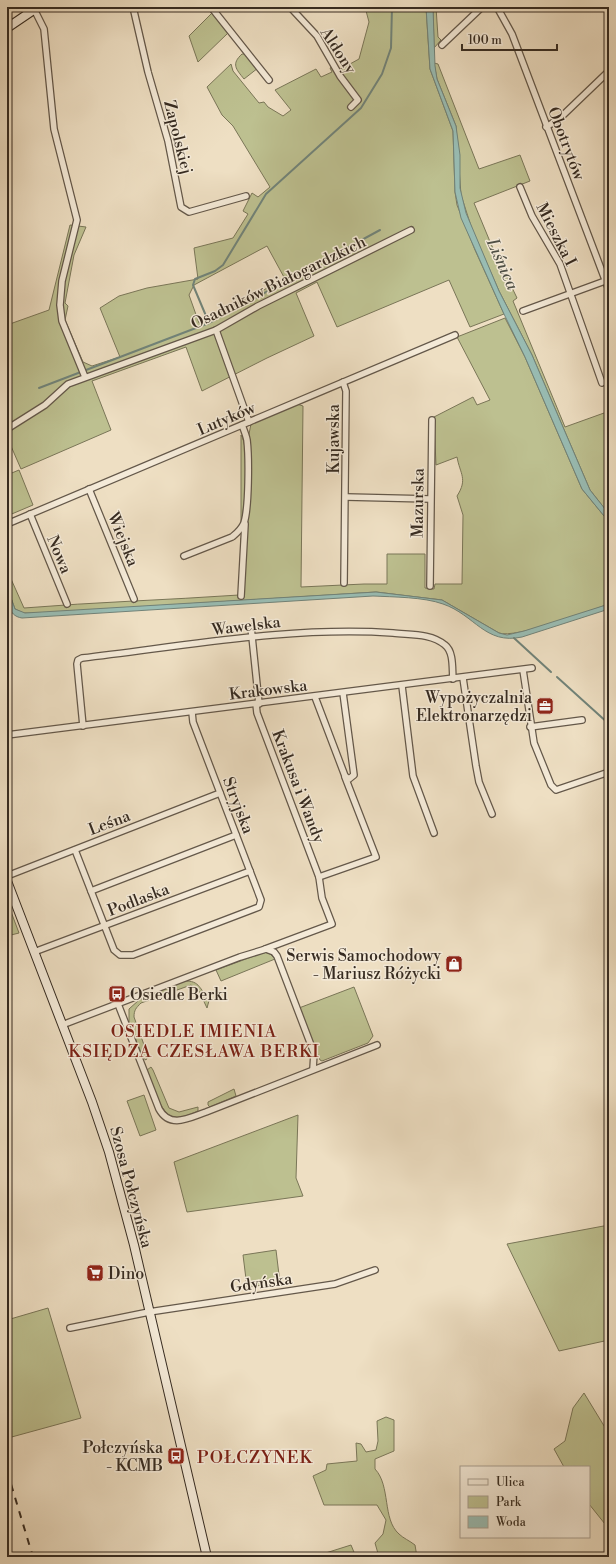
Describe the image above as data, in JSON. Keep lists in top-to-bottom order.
{
  "streets": {
    "main road": ["Szosa Połczyńska"],
    "street": [
      "Aldony",
      "Zapolskiej",
      "Obotrytów",
      "Mieszka I",
      "Osadników Białogardzkich",
      "Lutyków",
      "Kujawska",
      "Mazurska",
      "Wiejska",
      "Nowa",
      "Wawelska",
      "Krakowska",
      "Krakusa i Wandy",
      "Stryjska",
      "Leśna",
      "Podlaska",
      "Gdyńska"
    ]
  },
  "crossings": [
    ["Lutyków", "Kujawska"],
    ["Lutyków", "Wiejska"],
    ["Lutyków", "Nowa"],
    ["Kujawska", "Mazurska"],
    ["Wawelska", "Krakowska"],
    ["Wawelska", "Krakusa i Wandy"],
    ["Krakowska", "Krakusa i Wandy"],
    ["Krakowska", "Stryjska"],
    ["Stryjska", "Leśna"],
    ["Stryjska", "Podlaska"],
    ["Podlaska", "Szosa Połczyńska"],
    ["Szosa Połczyńska", "Gdyńska"]
  ],
  "districts": ["OSIEDLE IMIENIA KSIĘDZA CZESŁAWA BERKI", "POŁCZYNEK"],
  "water": ["Liśnica"],
  "places": {
    "office": ["Wypożyczalnia Elektronarzędzi"],
    "shop": ["Serwis Samochodowy - Mariusz Różycki"],
    "bus stop": ["Osiedle Berki", "Połczyńska - KCMB"],
    "supermarket": ["Dino"]
  },
  "legend": ["Ulica", "Park", "Woda"],
  "scale_bar": "100 m"
}
